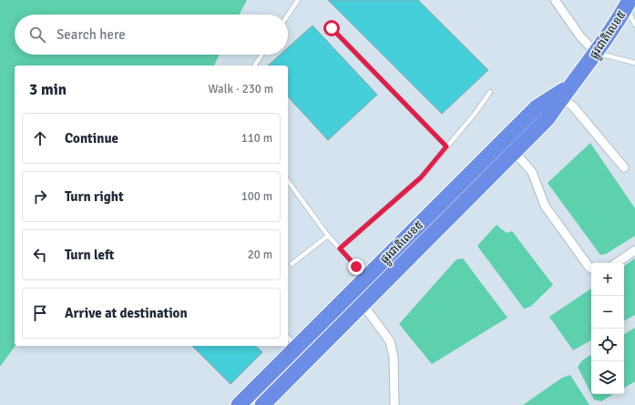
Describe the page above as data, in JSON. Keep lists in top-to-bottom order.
{
  "streets": {
    "highway": ["ផ្លូវជាតិលេខ៥"]
  },
  "page": {
    "search": "Search here",
    "heading": ["3 min", "Walk · 230 m"],
    "list": [
      ["Continue", "110 m"],
      ["Turn right", "100 m"],
      ["Turn left", "20 m"],
      "Arrive at destination"
    ],
    "map_buttons": ["+", "−"]
  }
}
